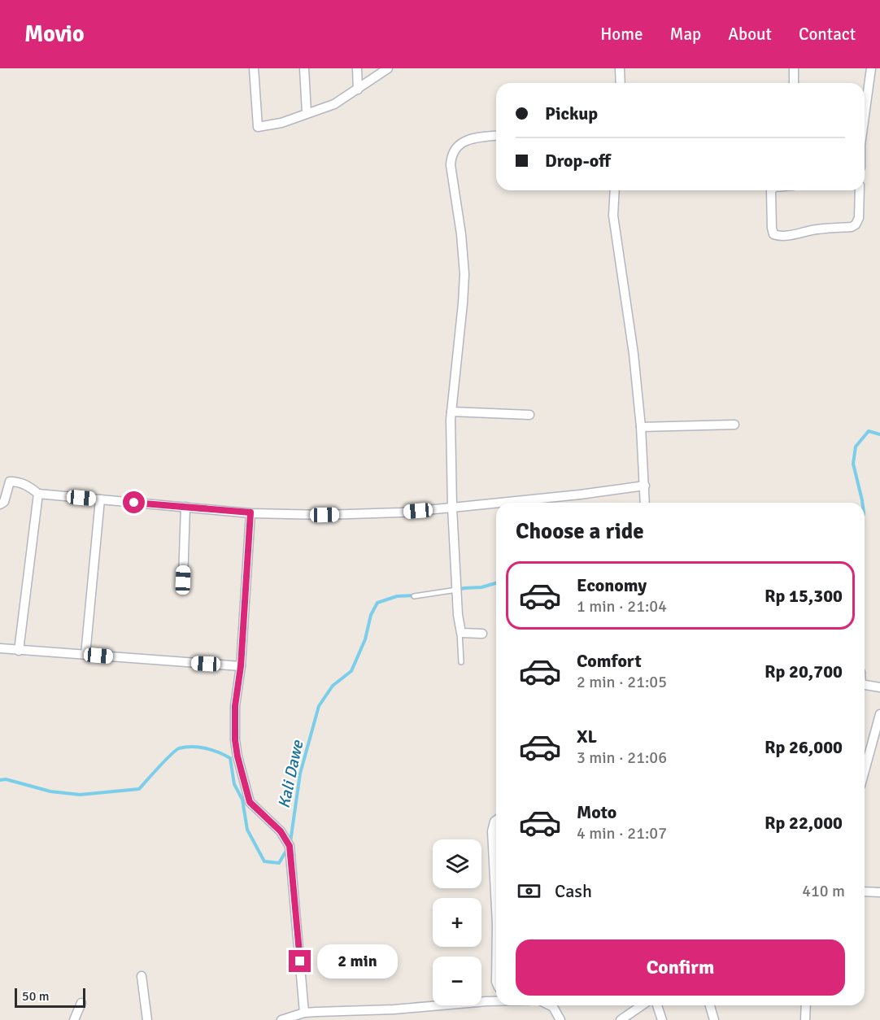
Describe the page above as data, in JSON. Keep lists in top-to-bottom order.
{
  "water": ["Kali Dawe"],
  "scale_bar": "50 m",
  "page": {
    "header": "Movio",
    "nav": [
      "Home",
      "Map",
      "About",
      "Contact"
    ],
    "banner": ["Pickup", "Drop-off"],
    "heading": "Choose a ride",
    "list": [
      {
        "name": "Economy",
        "note": "1 min · 21:04",
        "value": "Rp 15,300"
      },
      {
        "name": "Comfort",
        "note": "2 min · 21:05",
        "value": "Rp 20,700"
      },
      {
        "name": "XL",
        "note": "3 min · 21:06",
        "value": "Rp 26,000"
      },
      {
        "name": "Moto",
        "note": "4 min · 21:07",
        "value": "Rp 22,000"
      }
    ],
    "map_buttons": ["+", "−"],
    "pay": ["Cash", "410 m"],
    "buttons": "Confirm",
    "bubble": "2 min",
    "scale": "50 m"
  }
}
